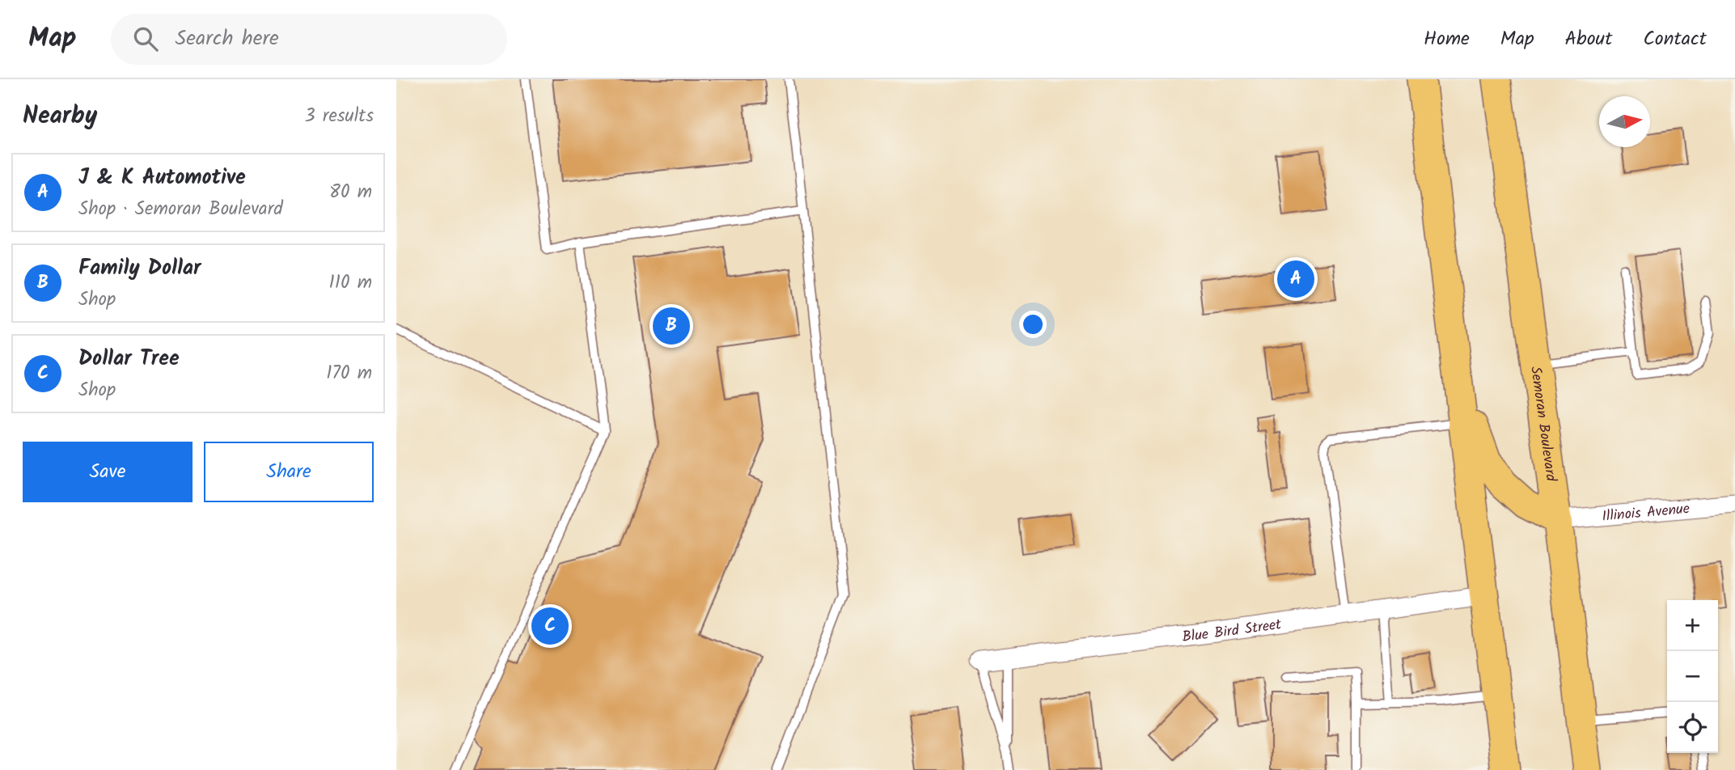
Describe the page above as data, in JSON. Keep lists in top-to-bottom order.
{
  "streets": {
    "main road": ["Semoran Boulevard"],
    "street": ["Illinois Avenue", "Blue Bird Street"]
  },
  "crossings": [
    ["Semoran Boulevard", "Illinois Avenue"]
  ],
  "north": "right",
  "page": {
    "header": "Map",
    "search": "Search here",
    "nav": [
      "Home",
      "Map",
      "About",
      "Contact"
    ],
    "heading": ["Nearby", "3 results"],
    "list": [
      {
        "mark": "A",
        "name": "J & K Automotive",
        "note": "Shop · Semoran Boulevard",
        "value": "80 m"
      },
      {
        "mark": "B",
        "name": "Family Dollar",
        "note": "Shop",
        "value": "110 m"
      },
      {
        "mark": "C",
        "name": "Dollar Tree",
        "note": "Shop",
        "value": "170 m"
      }
    ],
    "pins": ["A", "B", "C"],
    "buttons": ["Save", "Share"],
    "map_buttons": ["+", "−"]
  }
}
